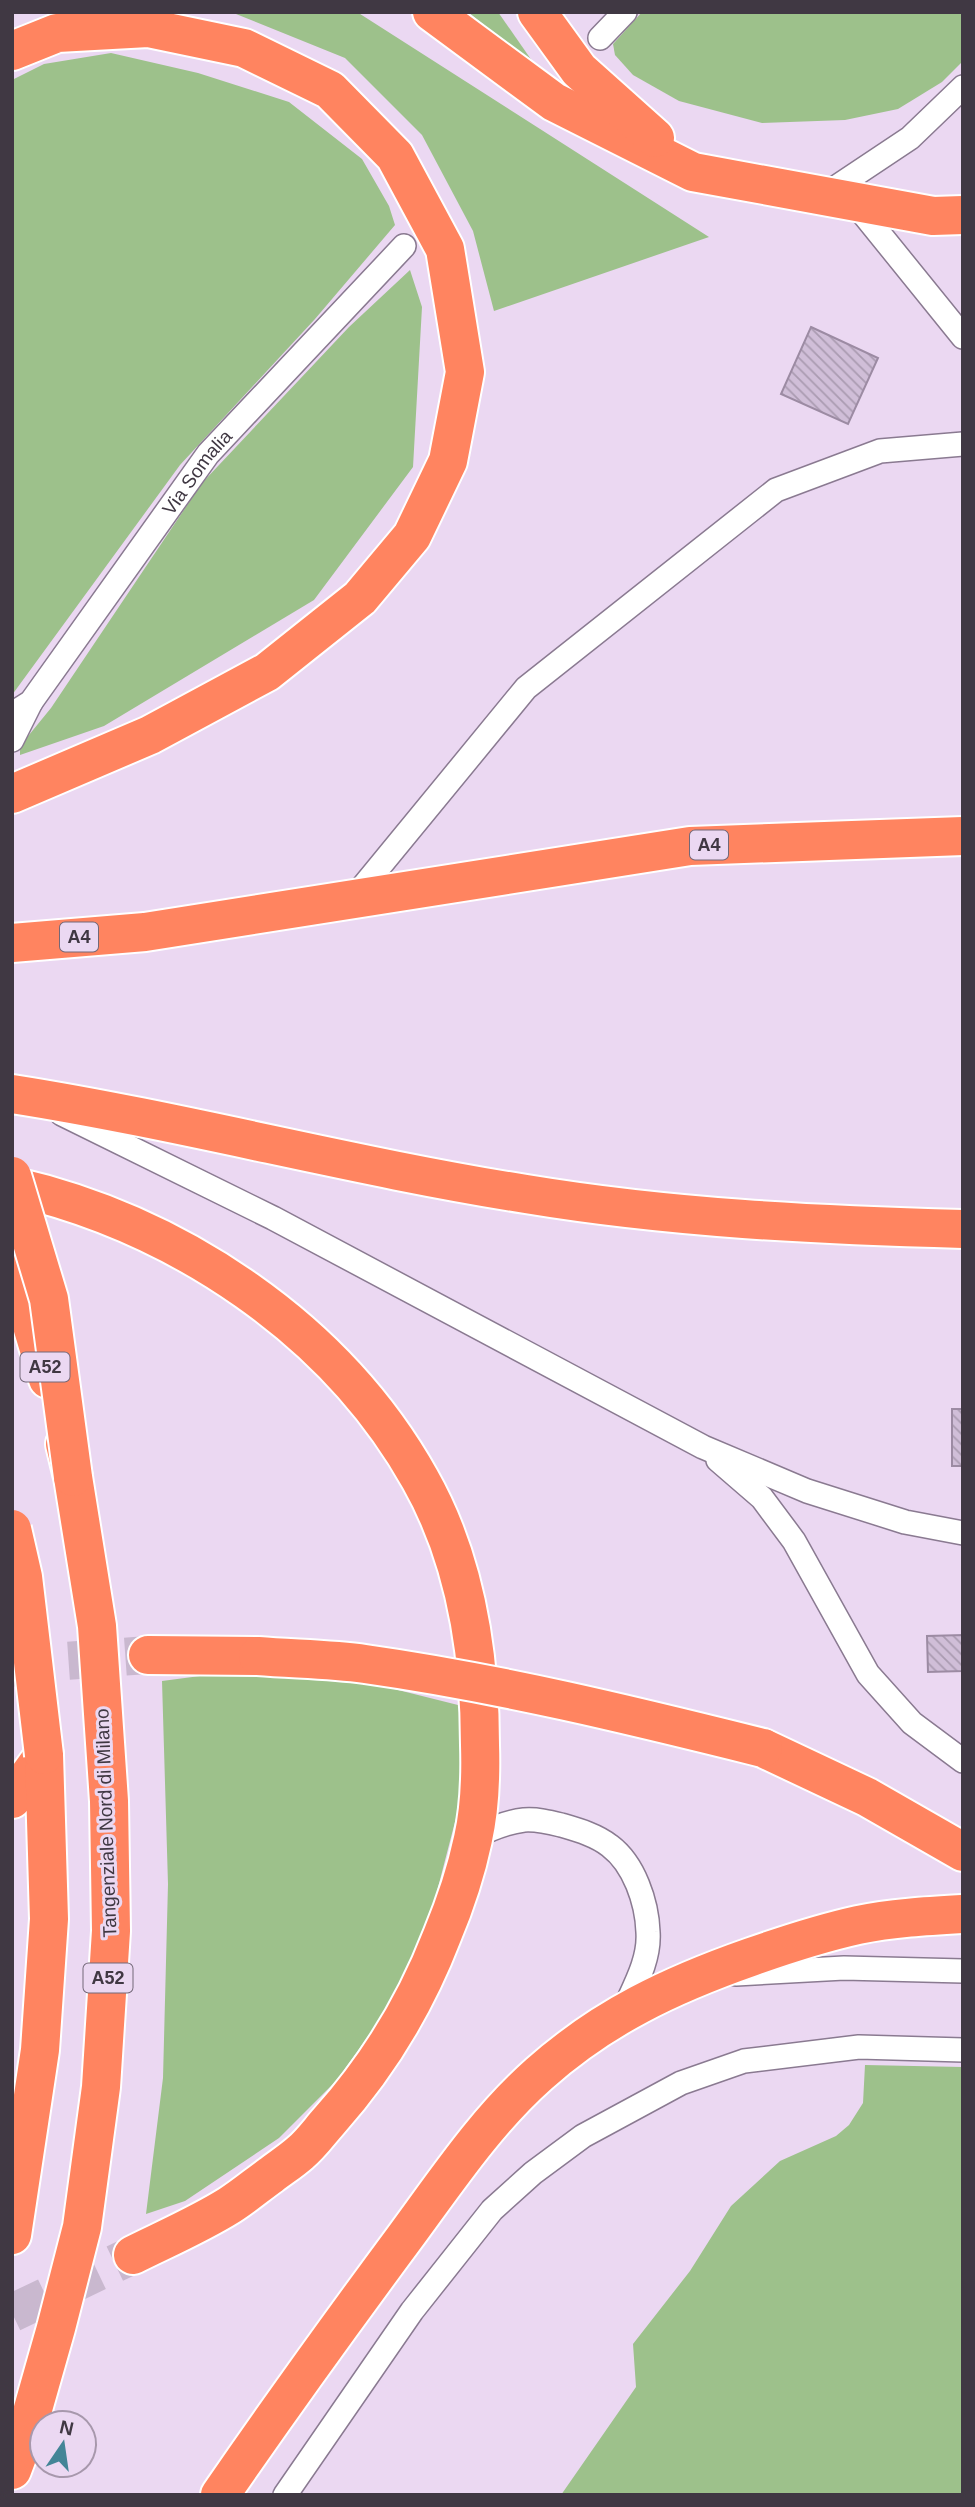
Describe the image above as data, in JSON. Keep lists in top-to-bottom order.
{
  "streets": {
    "highway": ["A4", "A52", "Tangenziale Nord di Milano"],
    "lane": ["Via Somalia"]
  },
  "north": "top"
}
